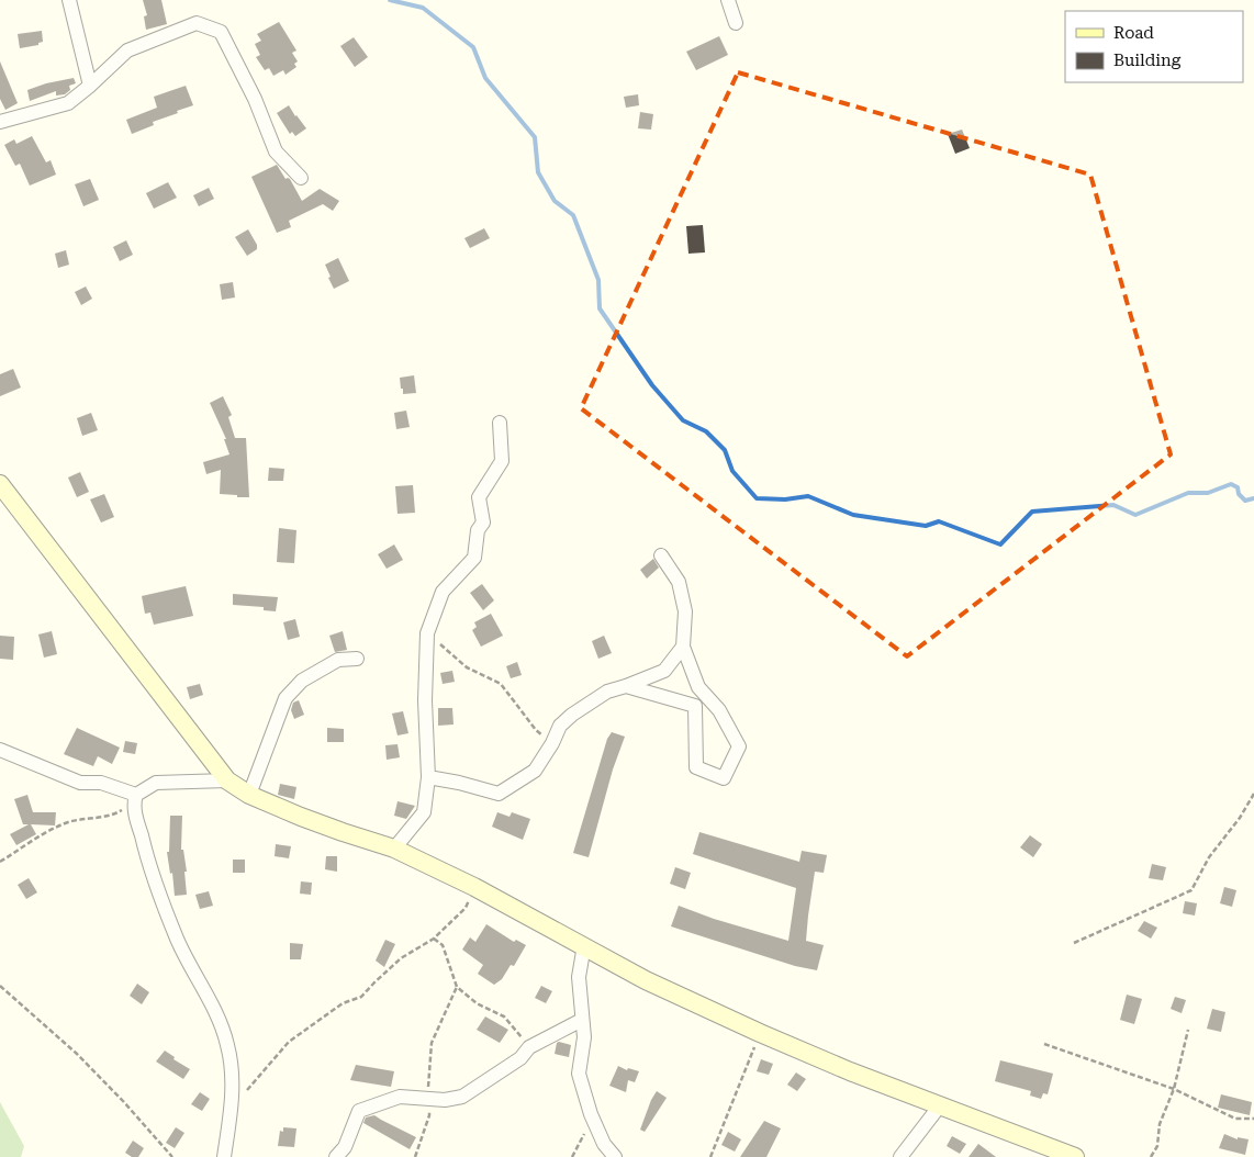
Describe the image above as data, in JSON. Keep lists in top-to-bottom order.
{
  "legend": ["Road", "Building"]
}
